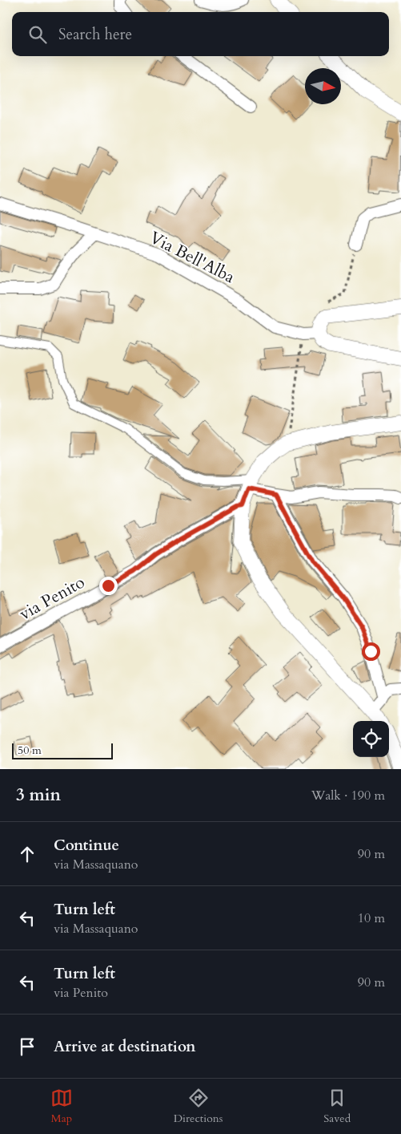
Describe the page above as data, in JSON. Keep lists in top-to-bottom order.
{
  "streets": {
    "street": ["Via Bell'Alba", "via Penito"]
  },
  "scale_bar": "50 m",
  "north": "right",
  "page": {
    "search": "Search here",
    "scale": "50 m",
    "heading": ["3 min", "Walk · 190 m"],
    "list": [
      ["Continue", "via Massaquano", "90 m"],
      ["Turn left", "via Massaquano", "10 m"],
      ["Turn left", "via Penito", "90 m"],
      "Arrive at destination"
    ],
    "nav": ["Map", "Directions", "Saved"]
  }
}
